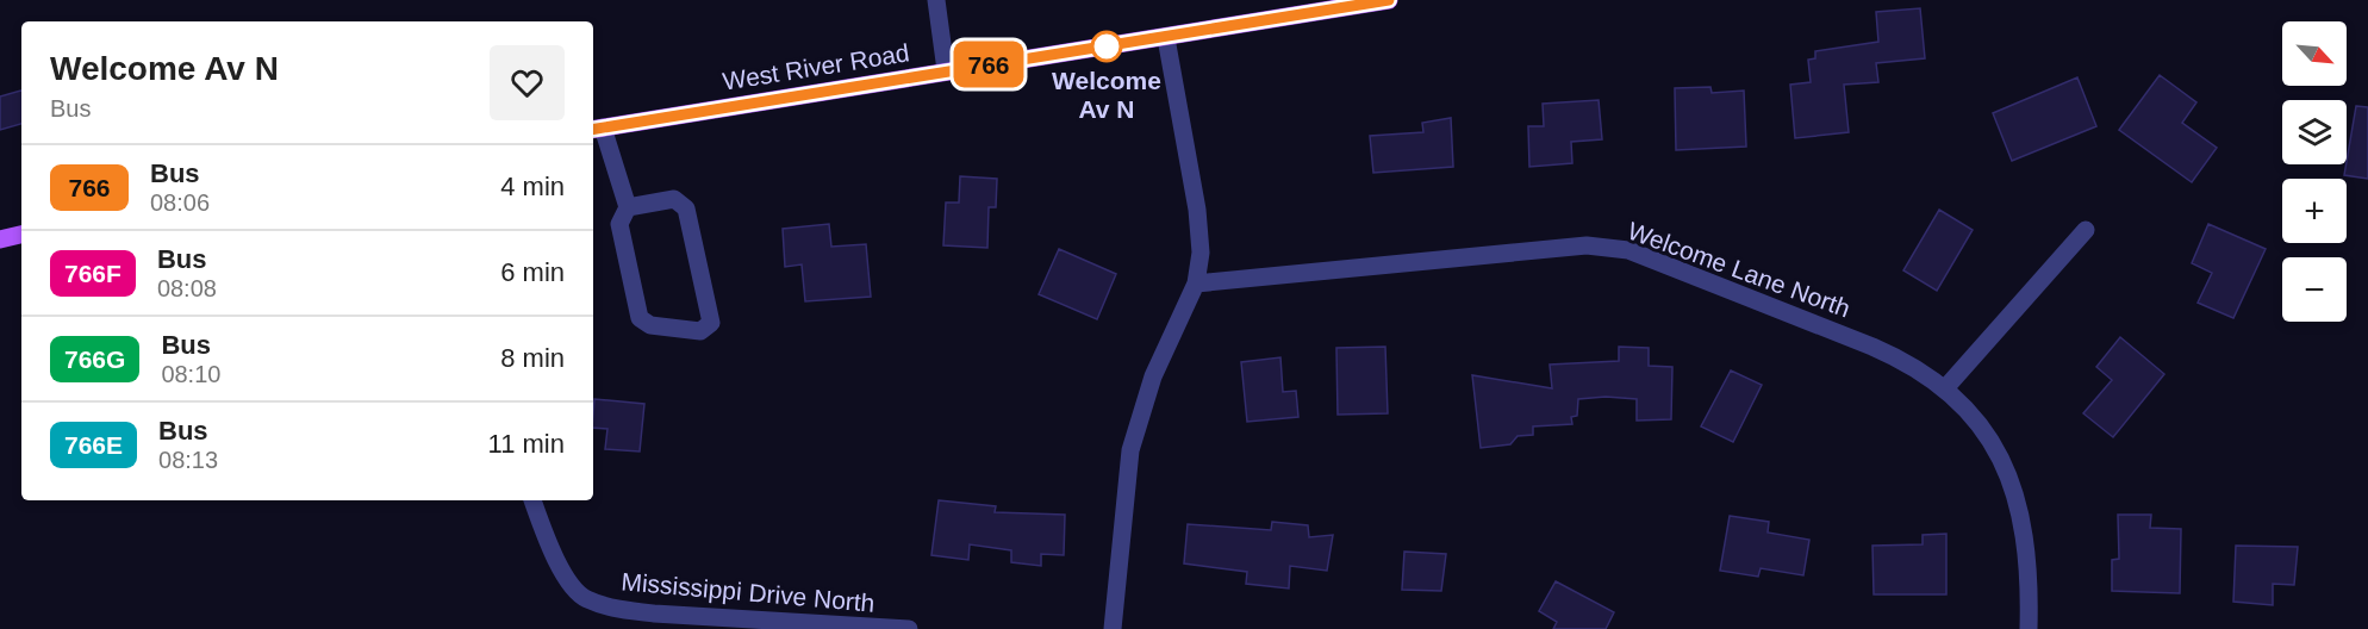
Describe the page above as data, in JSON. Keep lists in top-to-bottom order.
{
  "streets": {
    "main road": ["West River Road"],
    "street": ["Welcome Lane North", "Mississippi Drive North"]
  },
  "places": ["Welcome Av N"],
  "lines": ["bus line 766"],
  "north": "bottom right",
  "page": {
    "on_map": "766",
    "map_buttons": ["+", "−"],
    "heading": ["Welcome Av N", "Bus"],
    "list": [
      {
        "mark": "766",
        "name": "Bus",
        "note": "08:06",
        "value": "4 min"
      },
      {
        "mark": "766F",
        "name": "Bus",
        "note": "08:08",
        "value": "6 min"
      },
      {
        "mark": "766G",
        "name": "Bus",
        "note": "08:10",
        "value": "8 min"
      },
      {
        "mark": "766E",
        "name": "Bus",
        "note": "08:13",
        "value": "11 min"
      }
    ]
  }
}
